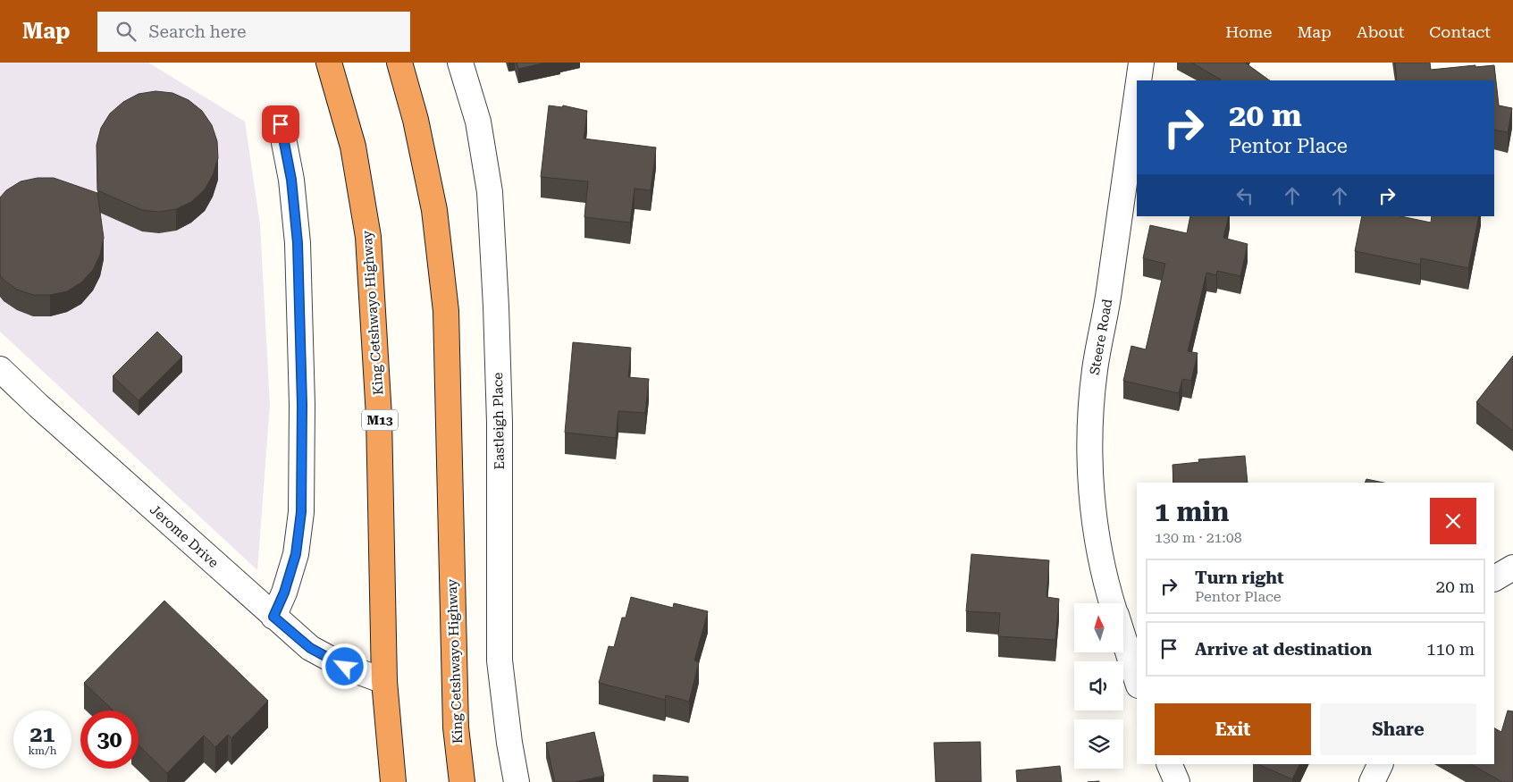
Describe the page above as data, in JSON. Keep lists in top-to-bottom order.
{
  "streets": {
    "highway": ["King Cetshwayo Highway", "M13"],
    "street": ["Steere Road", "Eastleigh Place", "Jerome Drive"]
  },
  "crossings": [
    ["King Cetshwayo Highway", "Jerome Drive"]
  ],
  "north": "top",
  "page": {
    "header": "Map",
    "search": "Search here",
    "nav": [
      "Home",
      "Map",
      "About",
      "Contact"
    ],
    "turn": ["20 m", "Pentor Place"],
    "heading": ["1 min", "130 m · 21:08"],
    "list": [
      {
        "name": "Turn right",
        "note": "Pentor Place",
        "value": "20 m"
      },
      {
        "name": "Arrive at destination",
        "value": "110 m"
      }
    ],
    "buttons": ["Exit", "Share"],
    "speed": "21 km/h",
    "limit": "30"
  }
}
